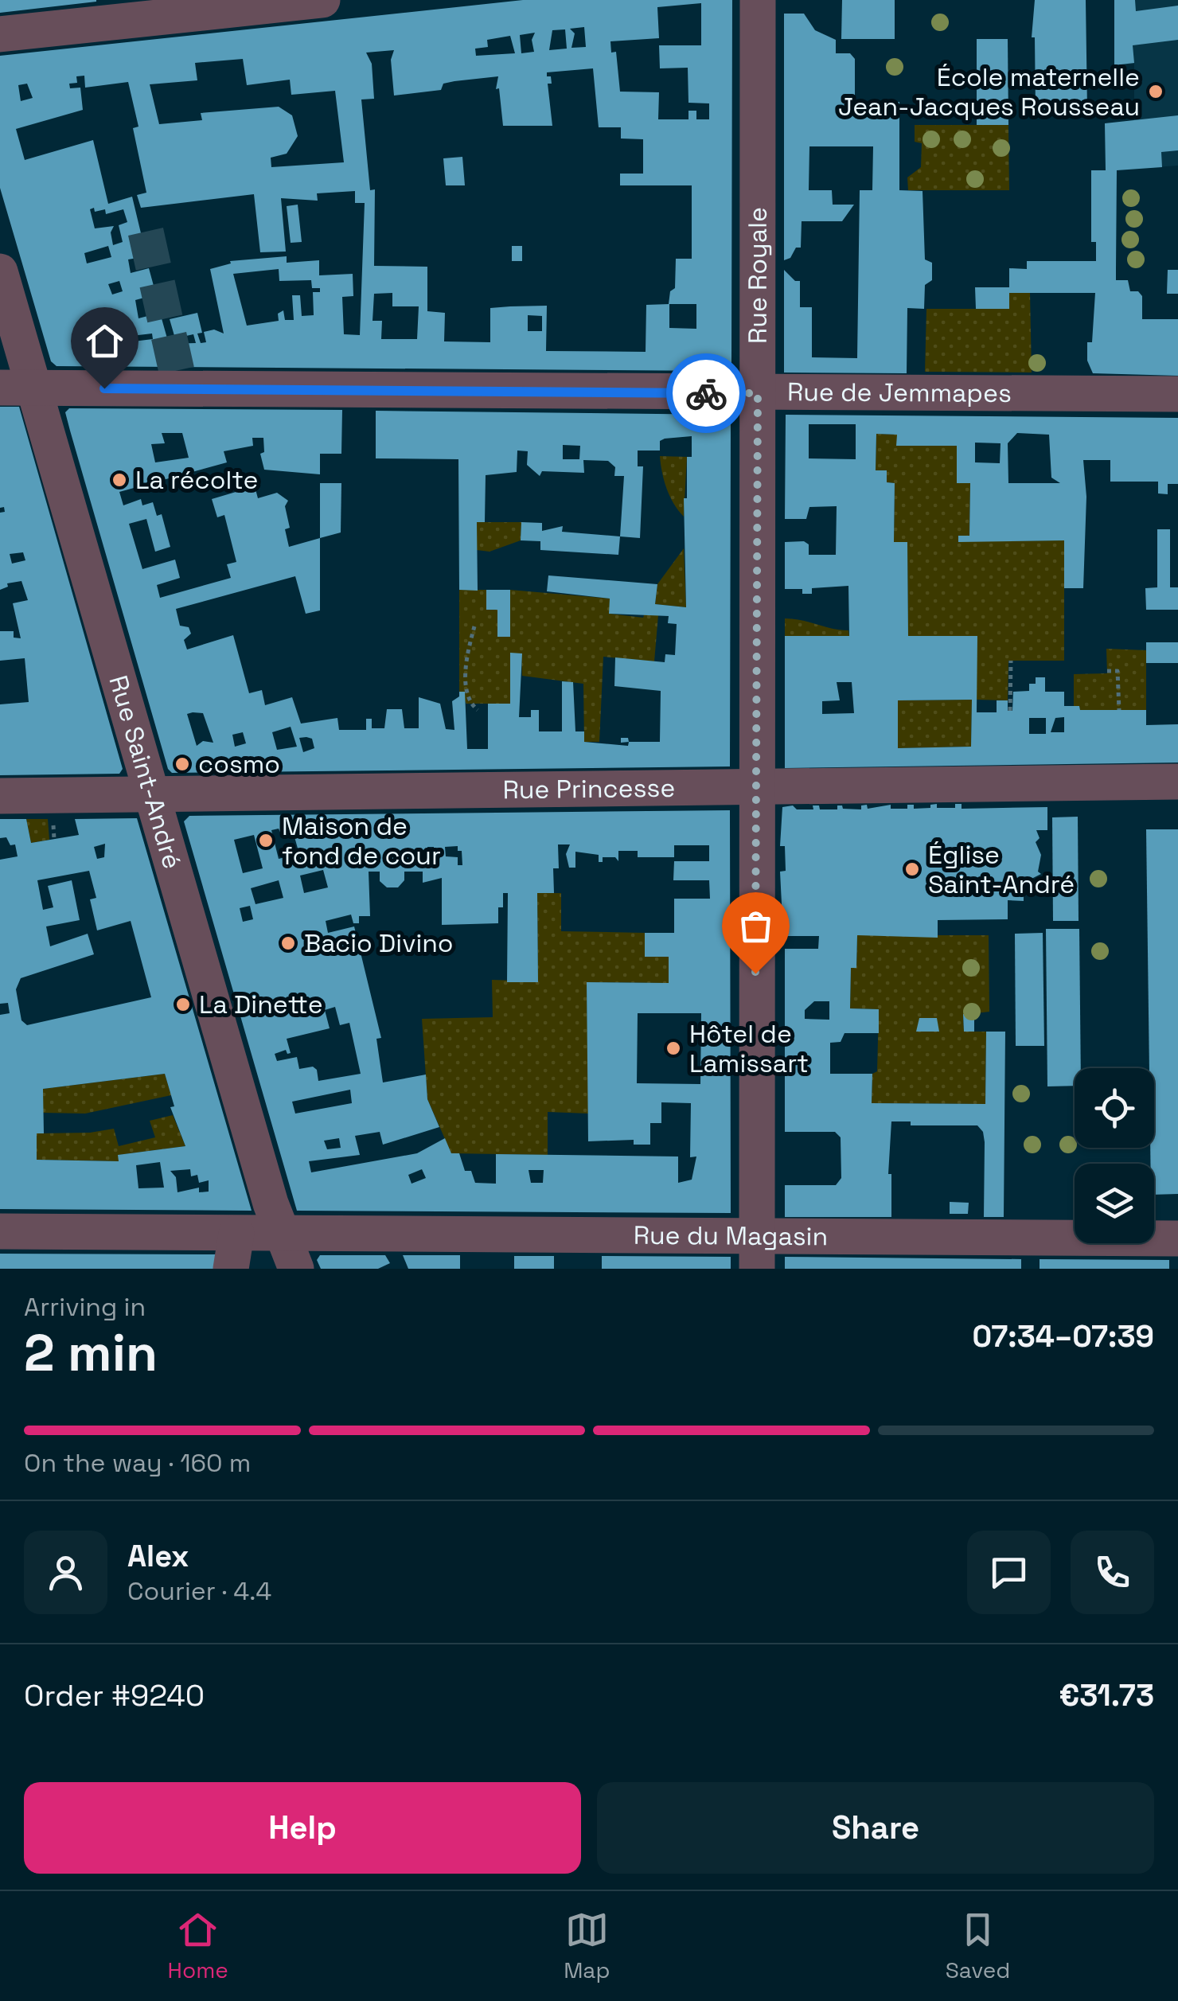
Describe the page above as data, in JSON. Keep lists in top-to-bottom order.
{
  "streets": {
    "street": [
      "Rue Royale",
      "Rue de Jemmapes",
      "Rue Saint-André",
      "Rue Princesse",
      "Rue du Magasin"
    ]
  },
  "crossings": [
    ["Rue Royale", "Rue de Jemmapes"],
    ["Rue Royale", "Rue Princesse"],
    ["Rue Royale", "Rue du Magasin"],
    ["Rue de Jemmapes", "Rue Saint-André"],
    ["Rue Saint-André", "Rue Princesse"],
    ["Rue Saint-André", "Rue du Magasin"]
  ],
  "places": [
    "École maternelle Jean-Jacques Rousseau",
    "La récolte",
    "cosmo",
    "Maison de fond de cour",
    "Église Saint-André",
    "Bacio Divino",
    "La Dinette",
    "Hôtel de Lamissart"
  ],
  "page": {
    "heading": ["2 min", "Arriving in", "07:34–07:39"],
    "panel": [
      "Alex",
      "Courier · 4.4",
      "Order #9240",
      "€31.73"
    ],
    "bar": "On the way · 160 m",
    "buttons": ["Help", "Share"],
    "tabs": ["Home", "Map", "Saved"]
  }
}
